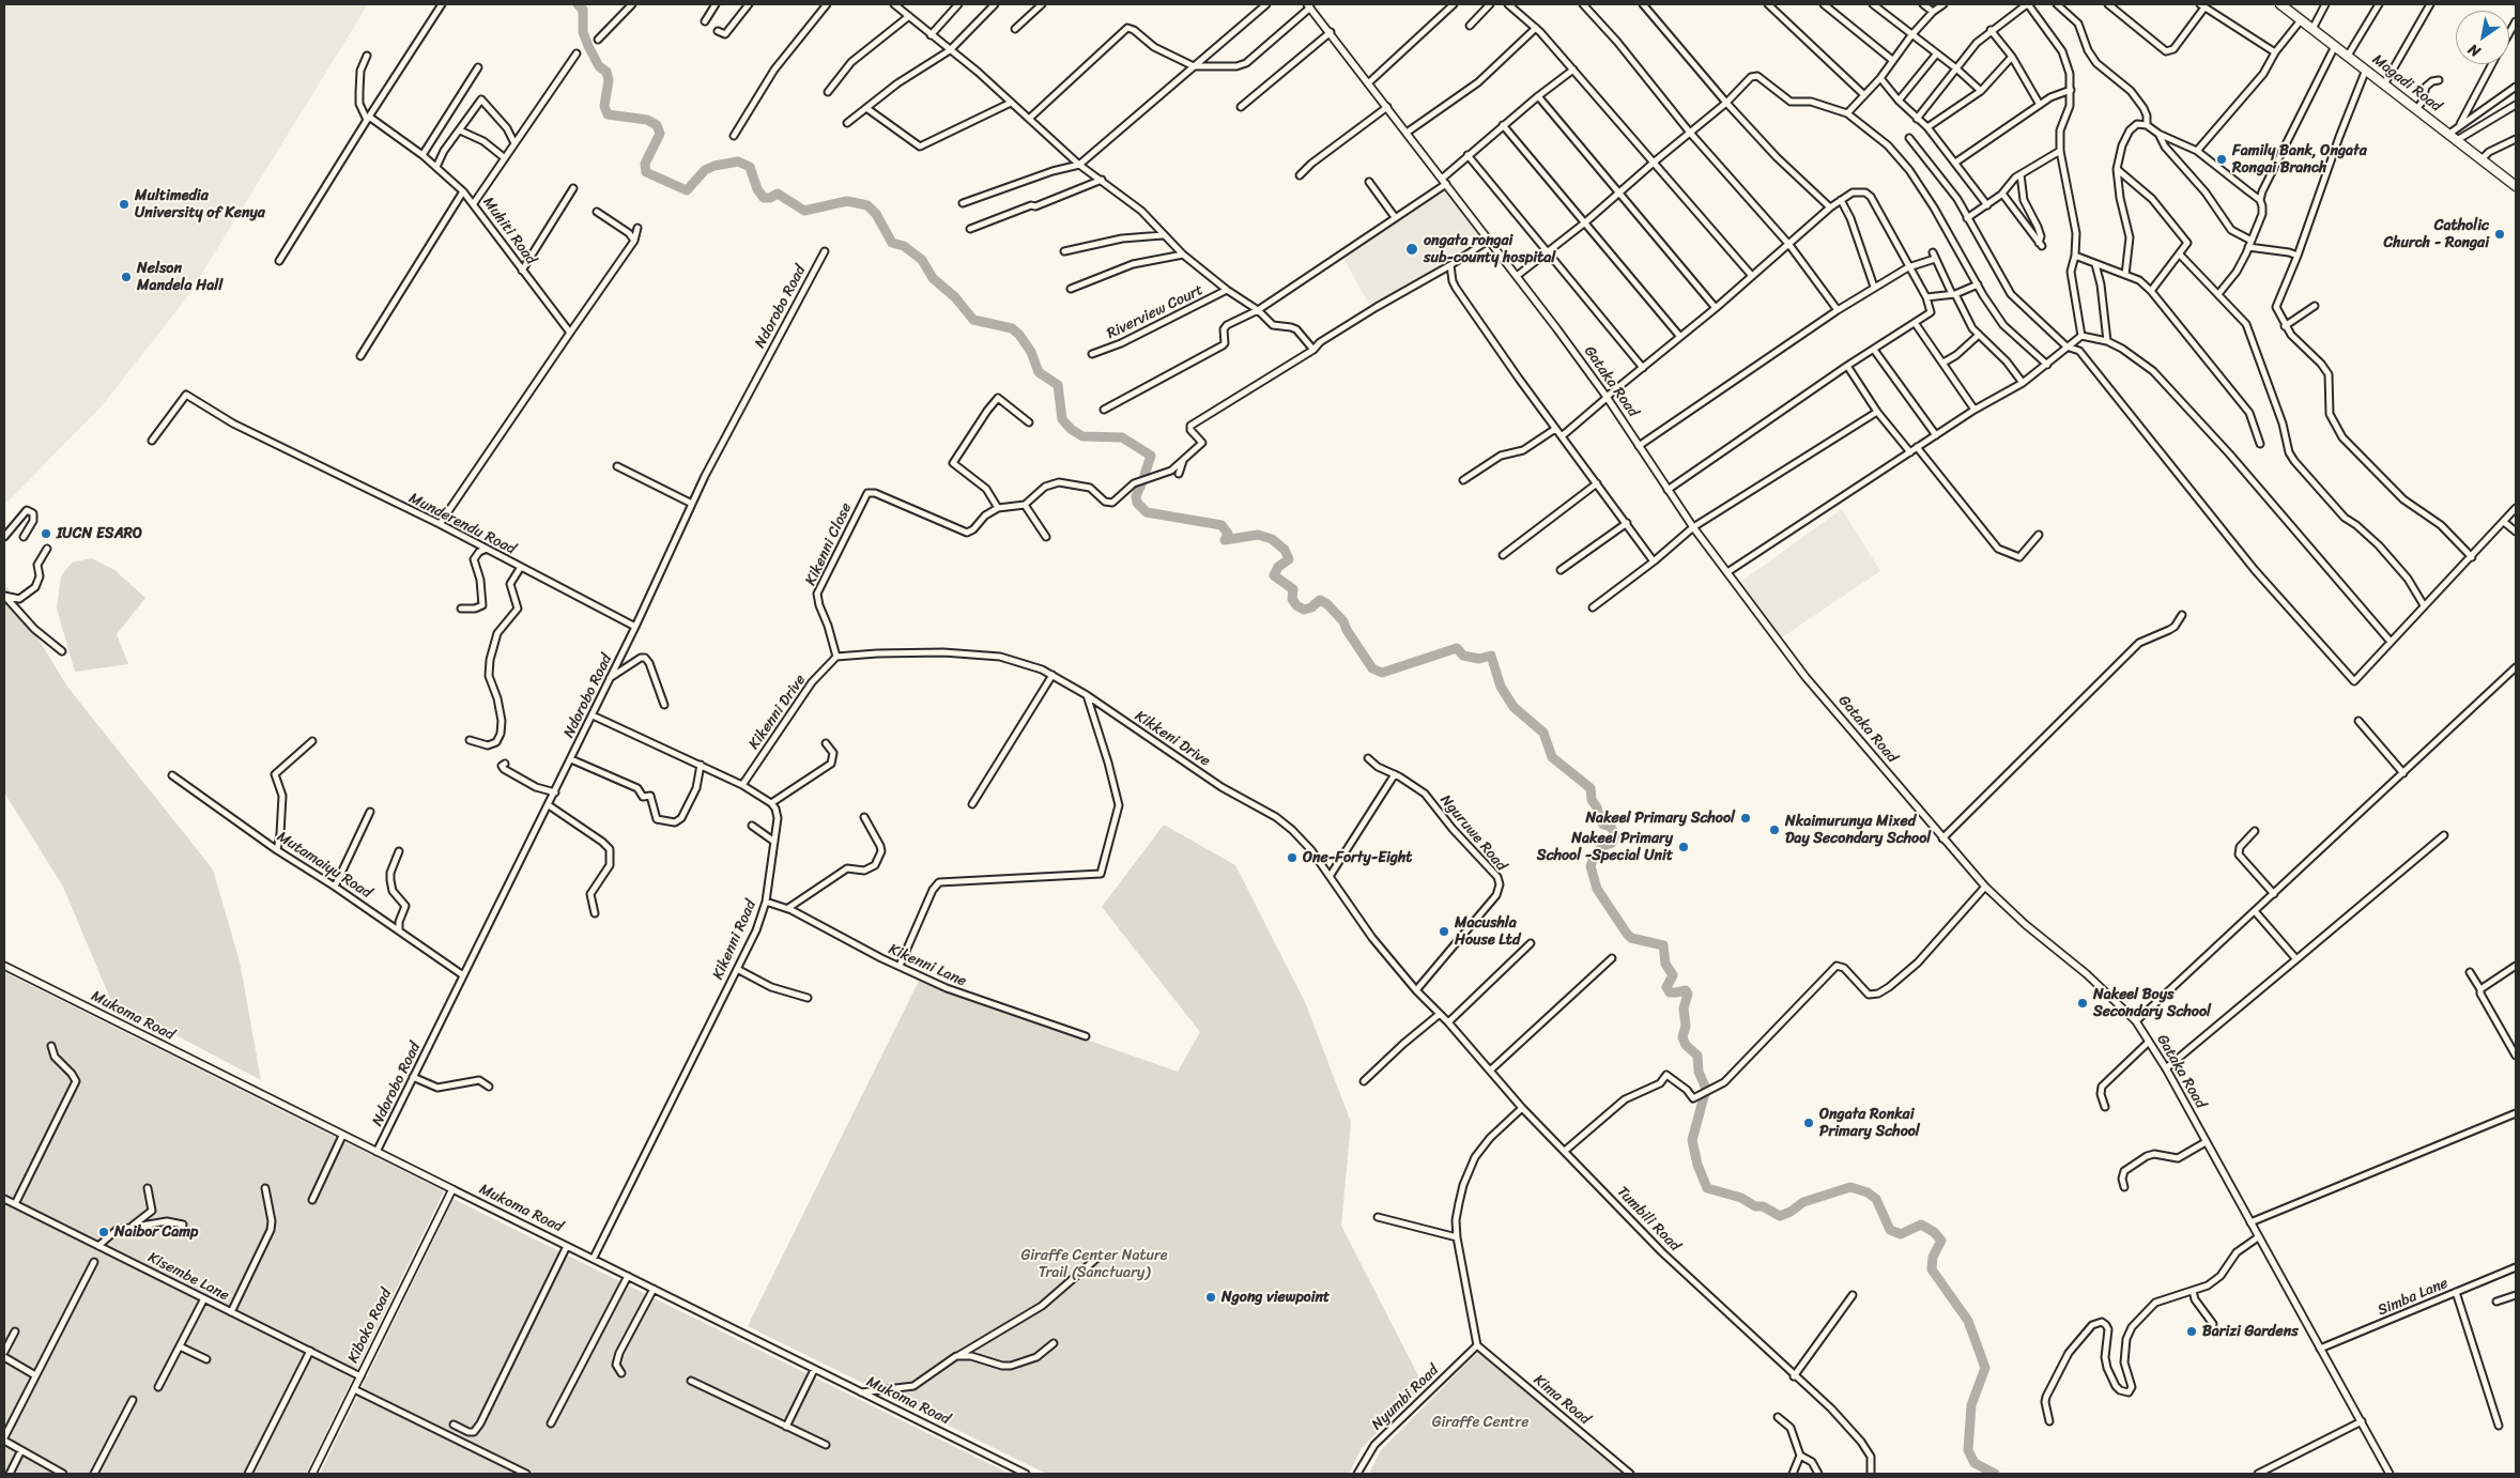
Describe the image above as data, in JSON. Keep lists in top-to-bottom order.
{
  "streets": {
    "highway": ["Magadi Road"],
    "street": [
      "Muhiti Road",
      "Ndorobo Road",
      "Riverview Court",
      "Gataka Road",
      "Munderendu Road",
      "Kikenni Close",
      "Kikenni Drive",
      "Kikkeni Drive",
      "Nguruwe Road",
      "Mutamaiyu Road",
      "Kikenni Road",
      "Kikenni Lane",
      "Mukoma Road",
      "Tumbili Road",
      "Kisembe Lane",
      "Simba Lane",
      "Kiboko Road",
      "Nyumbi Road",
      "Kima Road"
    ]
  },
  "crossings": [
    ["Ndorobo Road", "Munderendu Road"],
    ["Ndorobo Road", "Mutamaiyu Road"],
    ["Ndorobo Road", "Mukoma Road"],
    ["Gataka Road", "Simba Lane"],
    ["Kikenni Close", "Kikenni Drive"],
    ["Kikenni Close", "Kikkeni Drive"],
    ["Kikenni Drive", "Kikkeni Drive"],
    ["Kikkeni Drive", "Nguruwe Road"],
    ["Kikkeni Drive", "Tumbili Road"],
    ["Nguruwe Road", "Tumbili Road"],
    ["Kikenni Road", "Kikenni Lane"],
    ["Kikenni Road", "Mukoma Road"],
    ["Mukoma Road", "Kiboko Road"],
    ["Kisembe Lane", "Kiboko Road"],
    ["Nyumbi Road", "Kima Road"]
  ],
  "parks": ["Giraffe Center Nature Trail (Sanctuary)", "Giraffe Centre"],
  "places": [
    "Family Bank, Ongata Rongai Branch",
    "Multimedia University of Kenya",
    "Catholic Church - Rongai",
    "ongata rongai sub-county hospital",
    "Nelson Mandela Hall",
    "IUCN ESARO",
    "Nakeel Primary School",
    "Nkaimurunya Mixed Day Secondary School",
    "Nakeel Primary School -Special Unit",
    "One-Forty-Eight",
    "Macushla House Ltd",
    "Nakeel Boys Secondary School",
    "Ongata Ronkai Primary School",
    "Naibor Camp",
    "Ngong viewpoint",
    "Barizi Gardens"
  ],
  "north": "bottom left"
}
